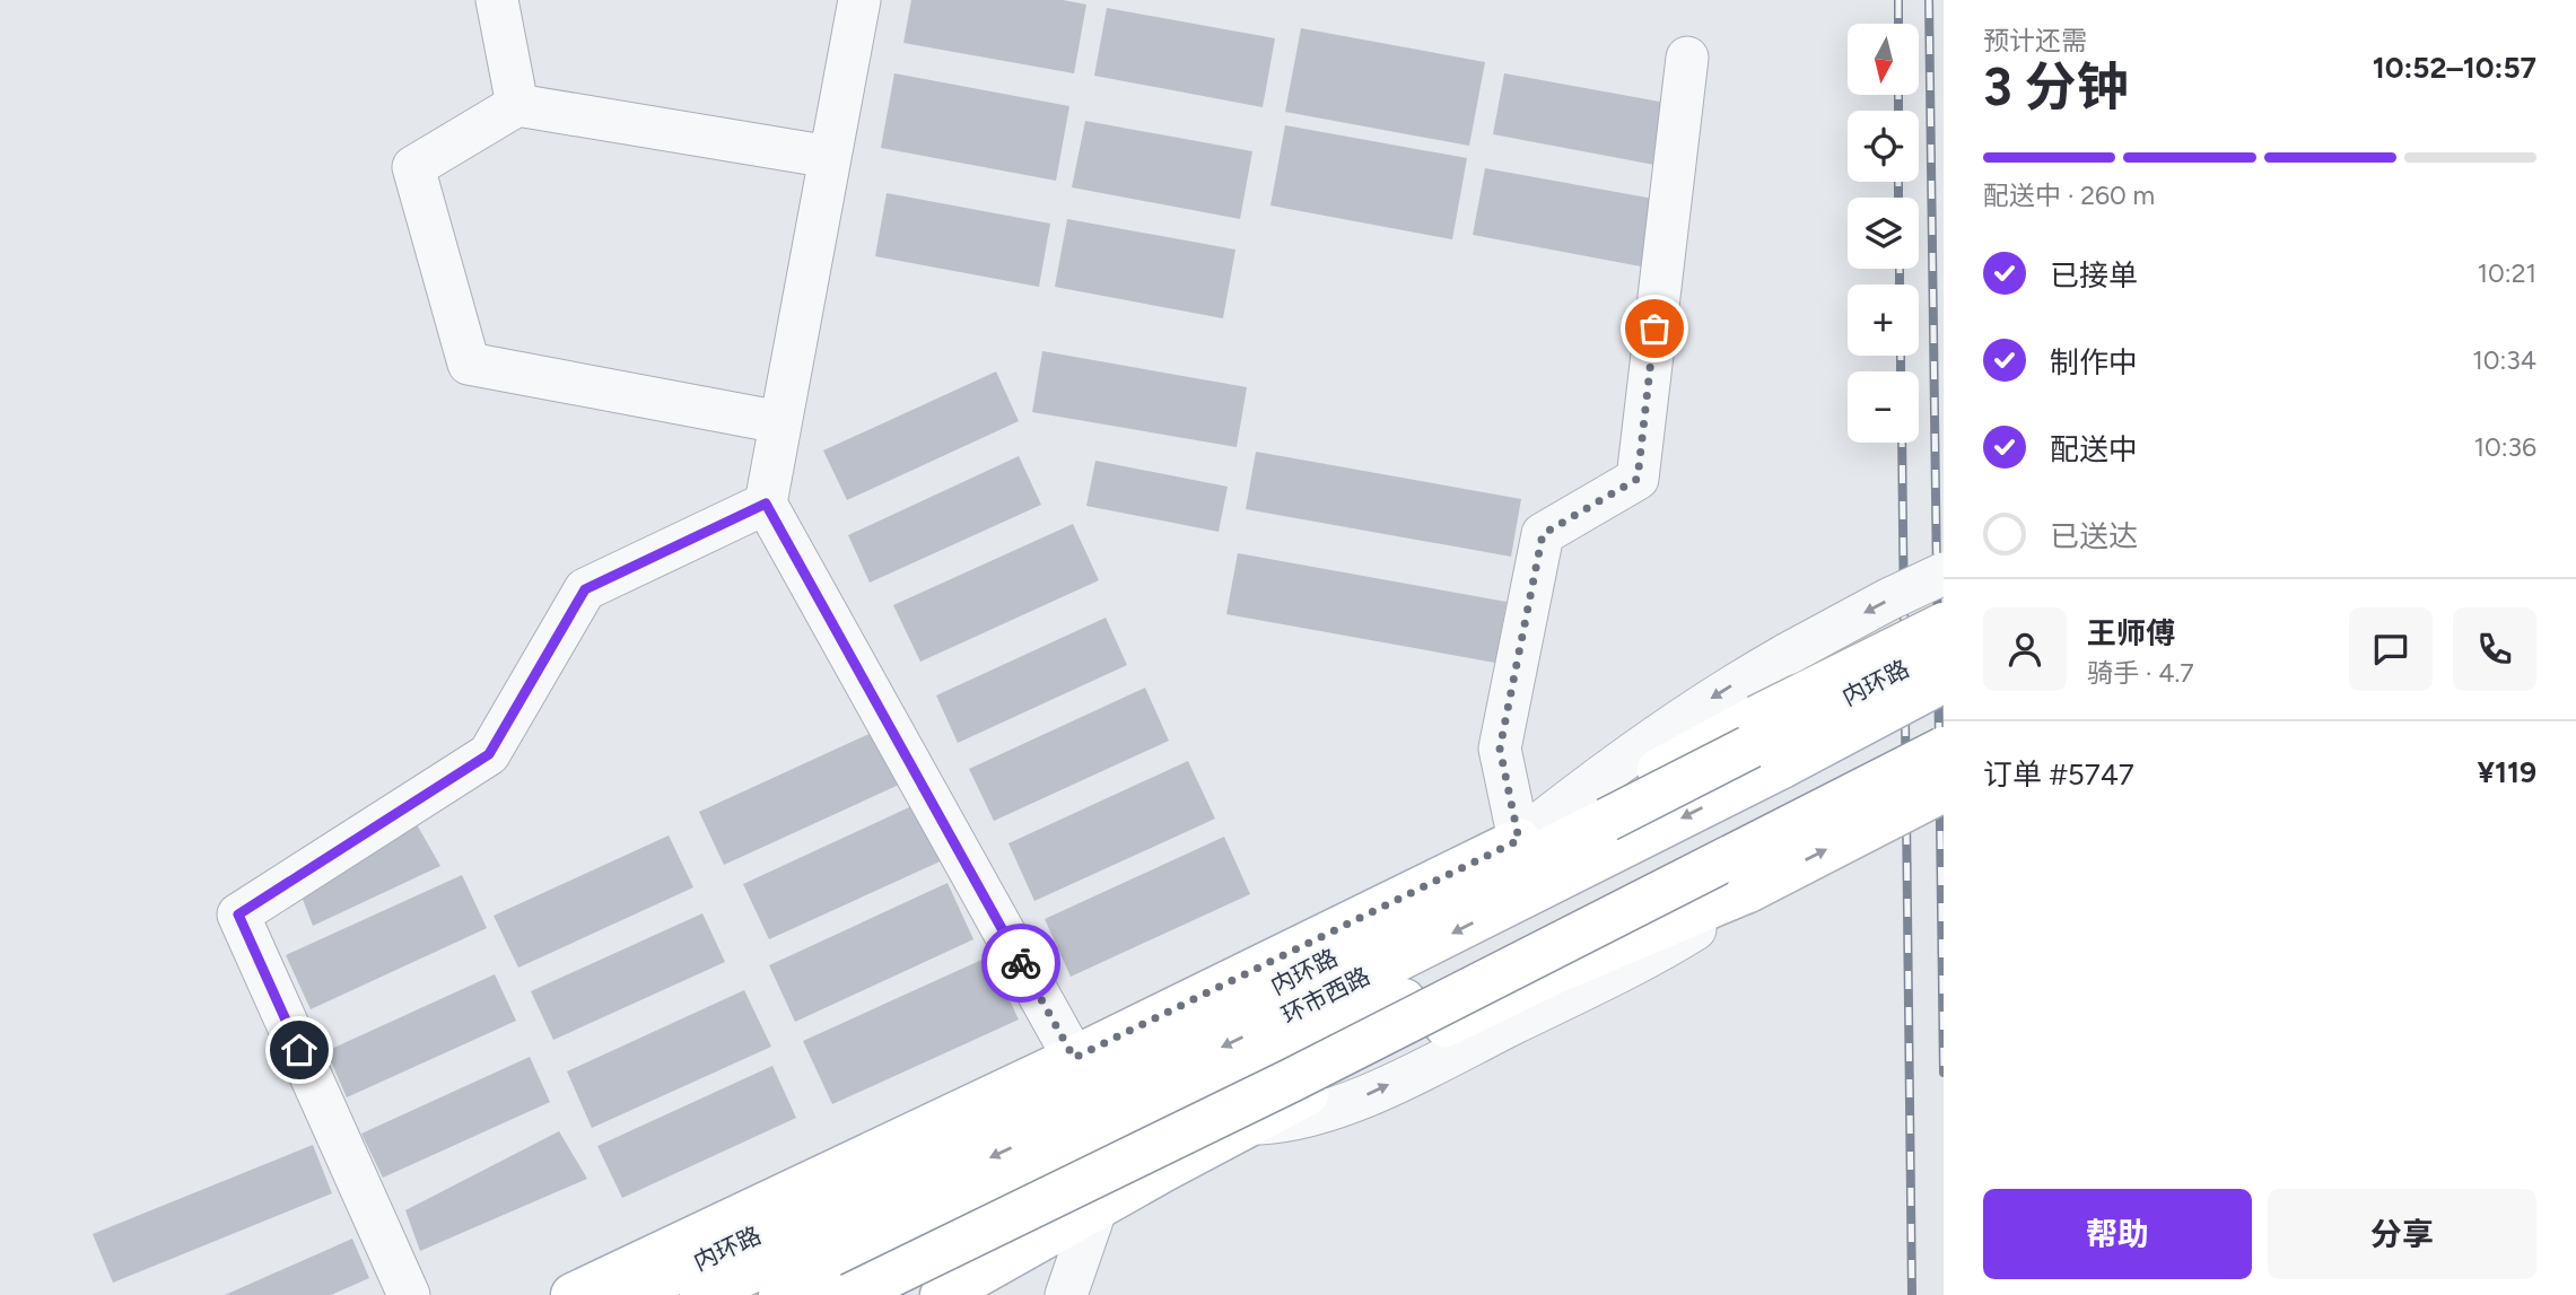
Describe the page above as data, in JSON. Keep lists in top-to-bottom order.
{
  "streets": {
    "main road": ["内环路", "环市西路"]
  },
  "north": "bottom",
  "page": {
    "heading": ["3 分钟", "预计还需", "10:52–10:57"],
    "panel": [
      "王师傅",
      "骑手 · 4.7",
      "订单 #5747",
      "¥119"
    ],
    "map_buttons": ["+", "−"],
    "bar": "配送中 · 260 m",
    "list": [
      ["已接单", "10:21"],
      ["制作中", "10:34"],
      ["配送中", "10:36"],
      "已送达"
    ],
    "buttons": ["帮助", "分享"]
  }
}
